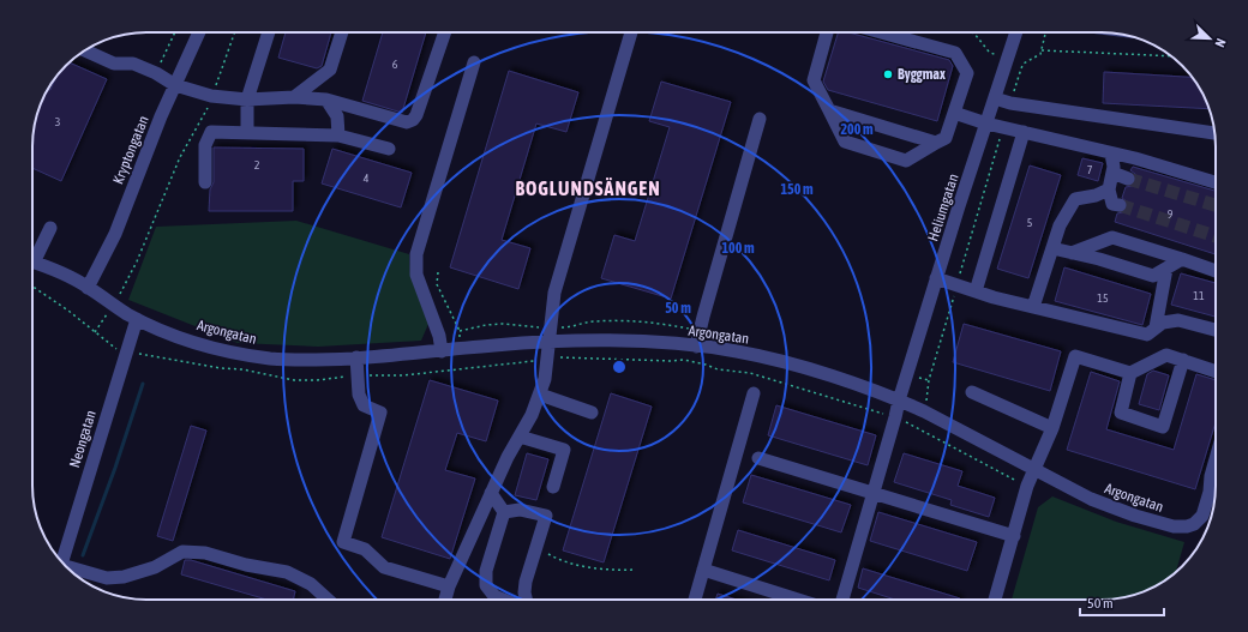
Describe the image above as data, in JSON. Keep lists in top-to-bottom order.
{
  "streets": {
    "street": [
      "Kryptongatan",
      "Heliumgatan",
      "Argongatan",
      "Neongatan"
    ]
  },
  "crossings": [
    ["Kryptongatan", "Argongatan"],
    ["Heliumgatan", "Argongatan"],
    ["Argongatan", "Neongatan"]
  ],
  "districts": ["BOGLUNDSÄNGEN"],
  "places": ["Byggmax"],
  "house_numbers": [
    "6",
    "3",
    "2",
    "7",
    "4",
    "9",
    "5",
    "11",
    "15"
  ],
  "scale_bar": "50 m",
  "north": "bottom right",
  "rings": [
    "200 m",
    "150 m",
    "100 m",
    "50 m"
  ]
}
